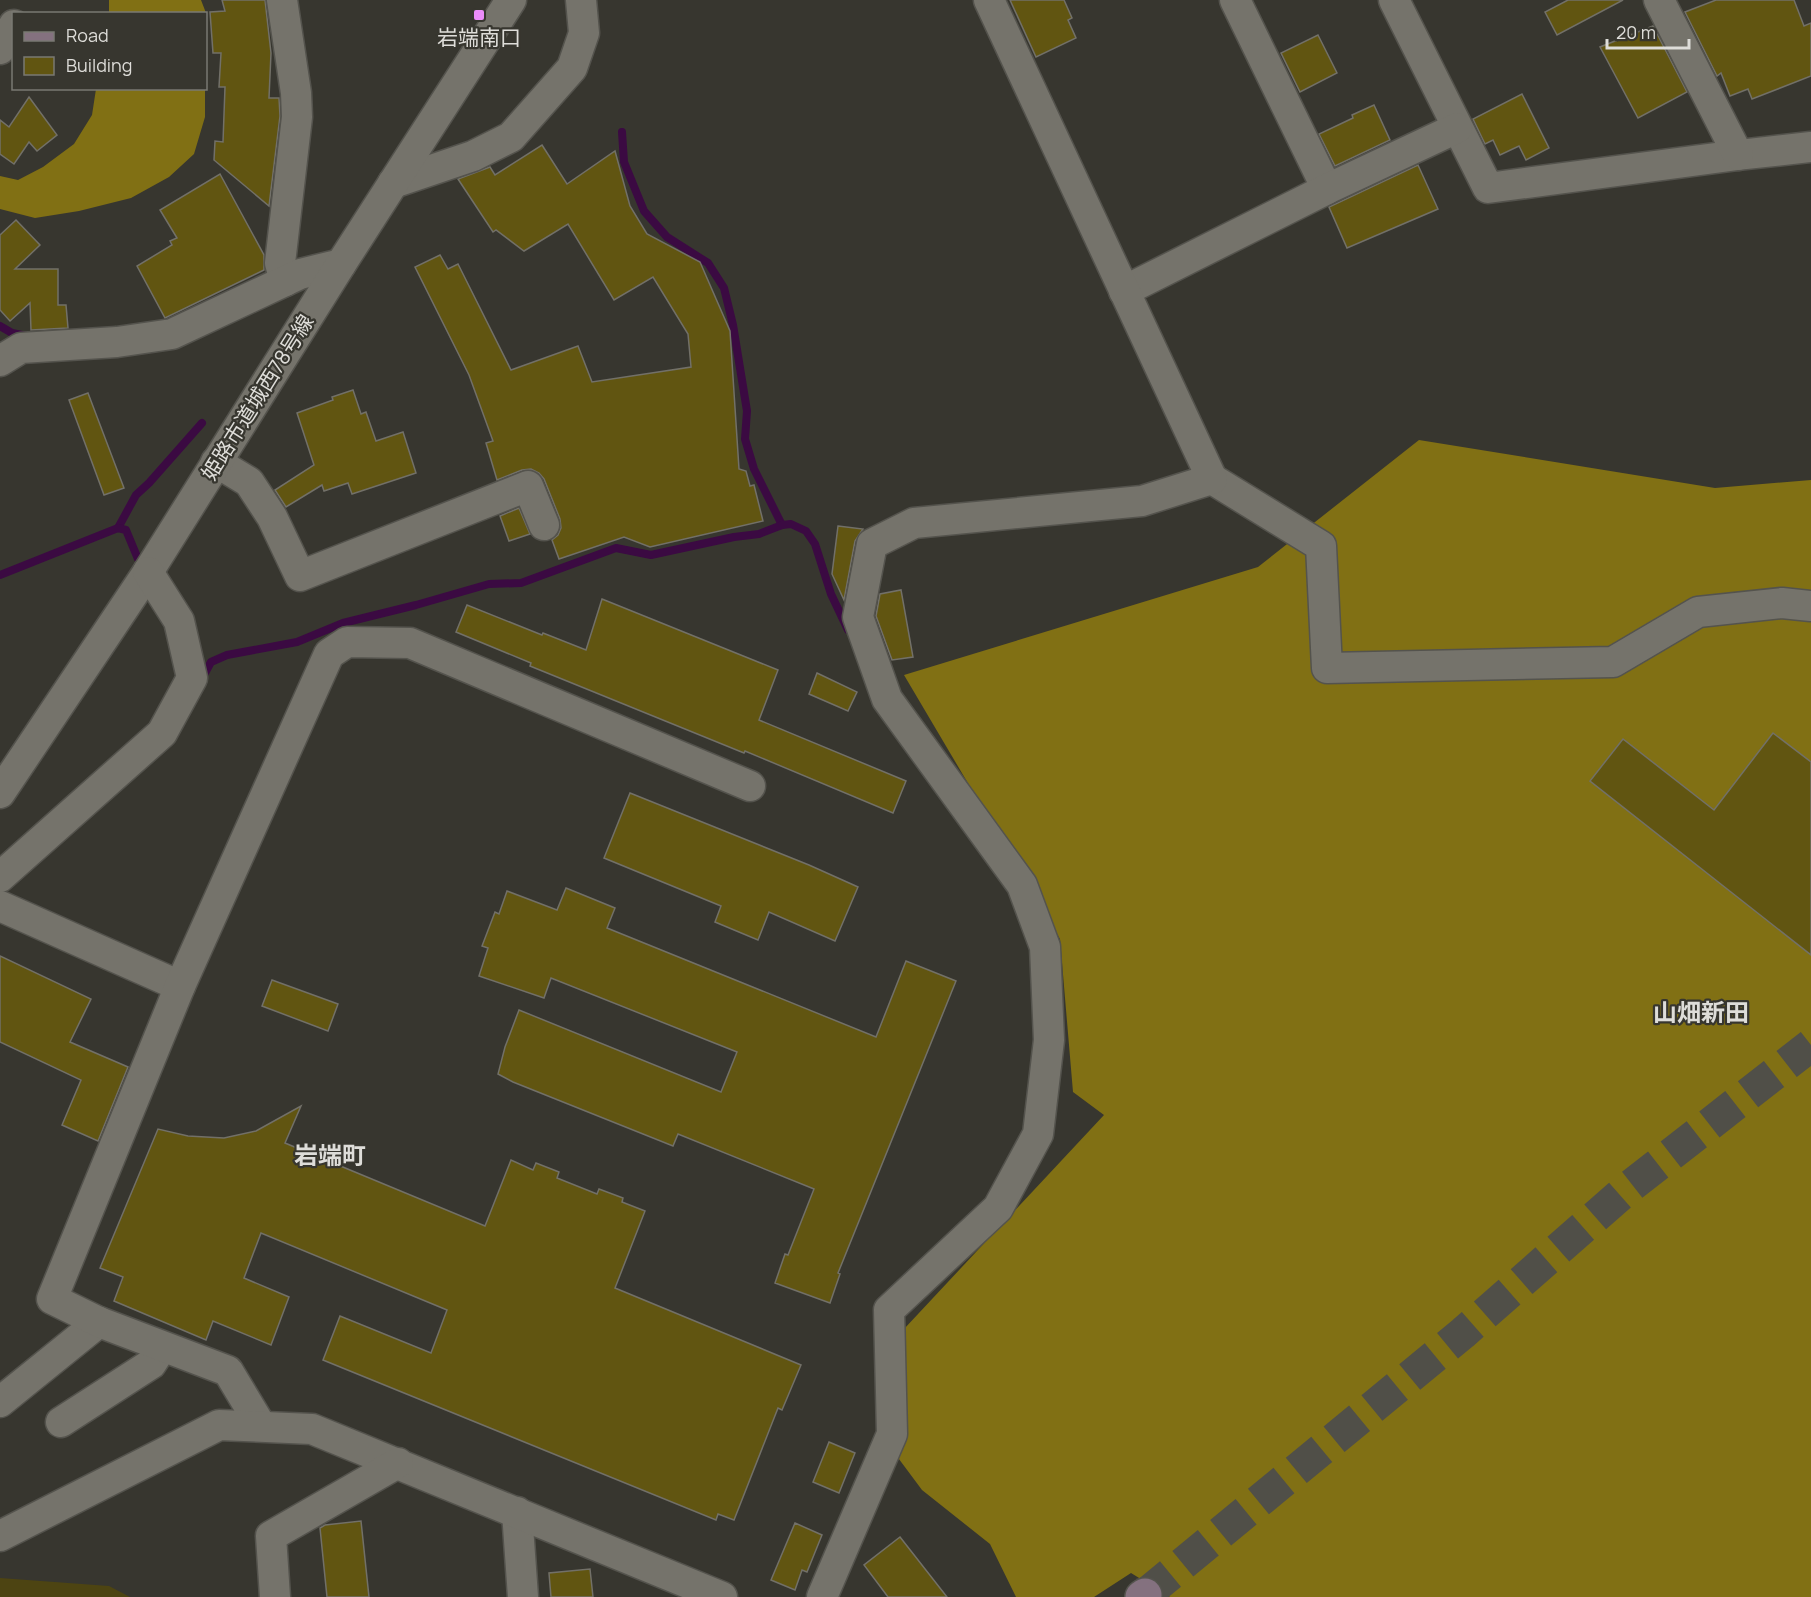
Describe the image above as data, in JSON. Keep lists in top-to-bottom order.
{
  "streets": {
    "street": ["姫路市道城西78号線"]
  },
  "districts": ["山畑新田", "岩端町"],
  "places": {
    "transit": ["岩端南口"]
  },
  "legend": ["Road", "Building"],
  "scale_bar": "20 m"
}
